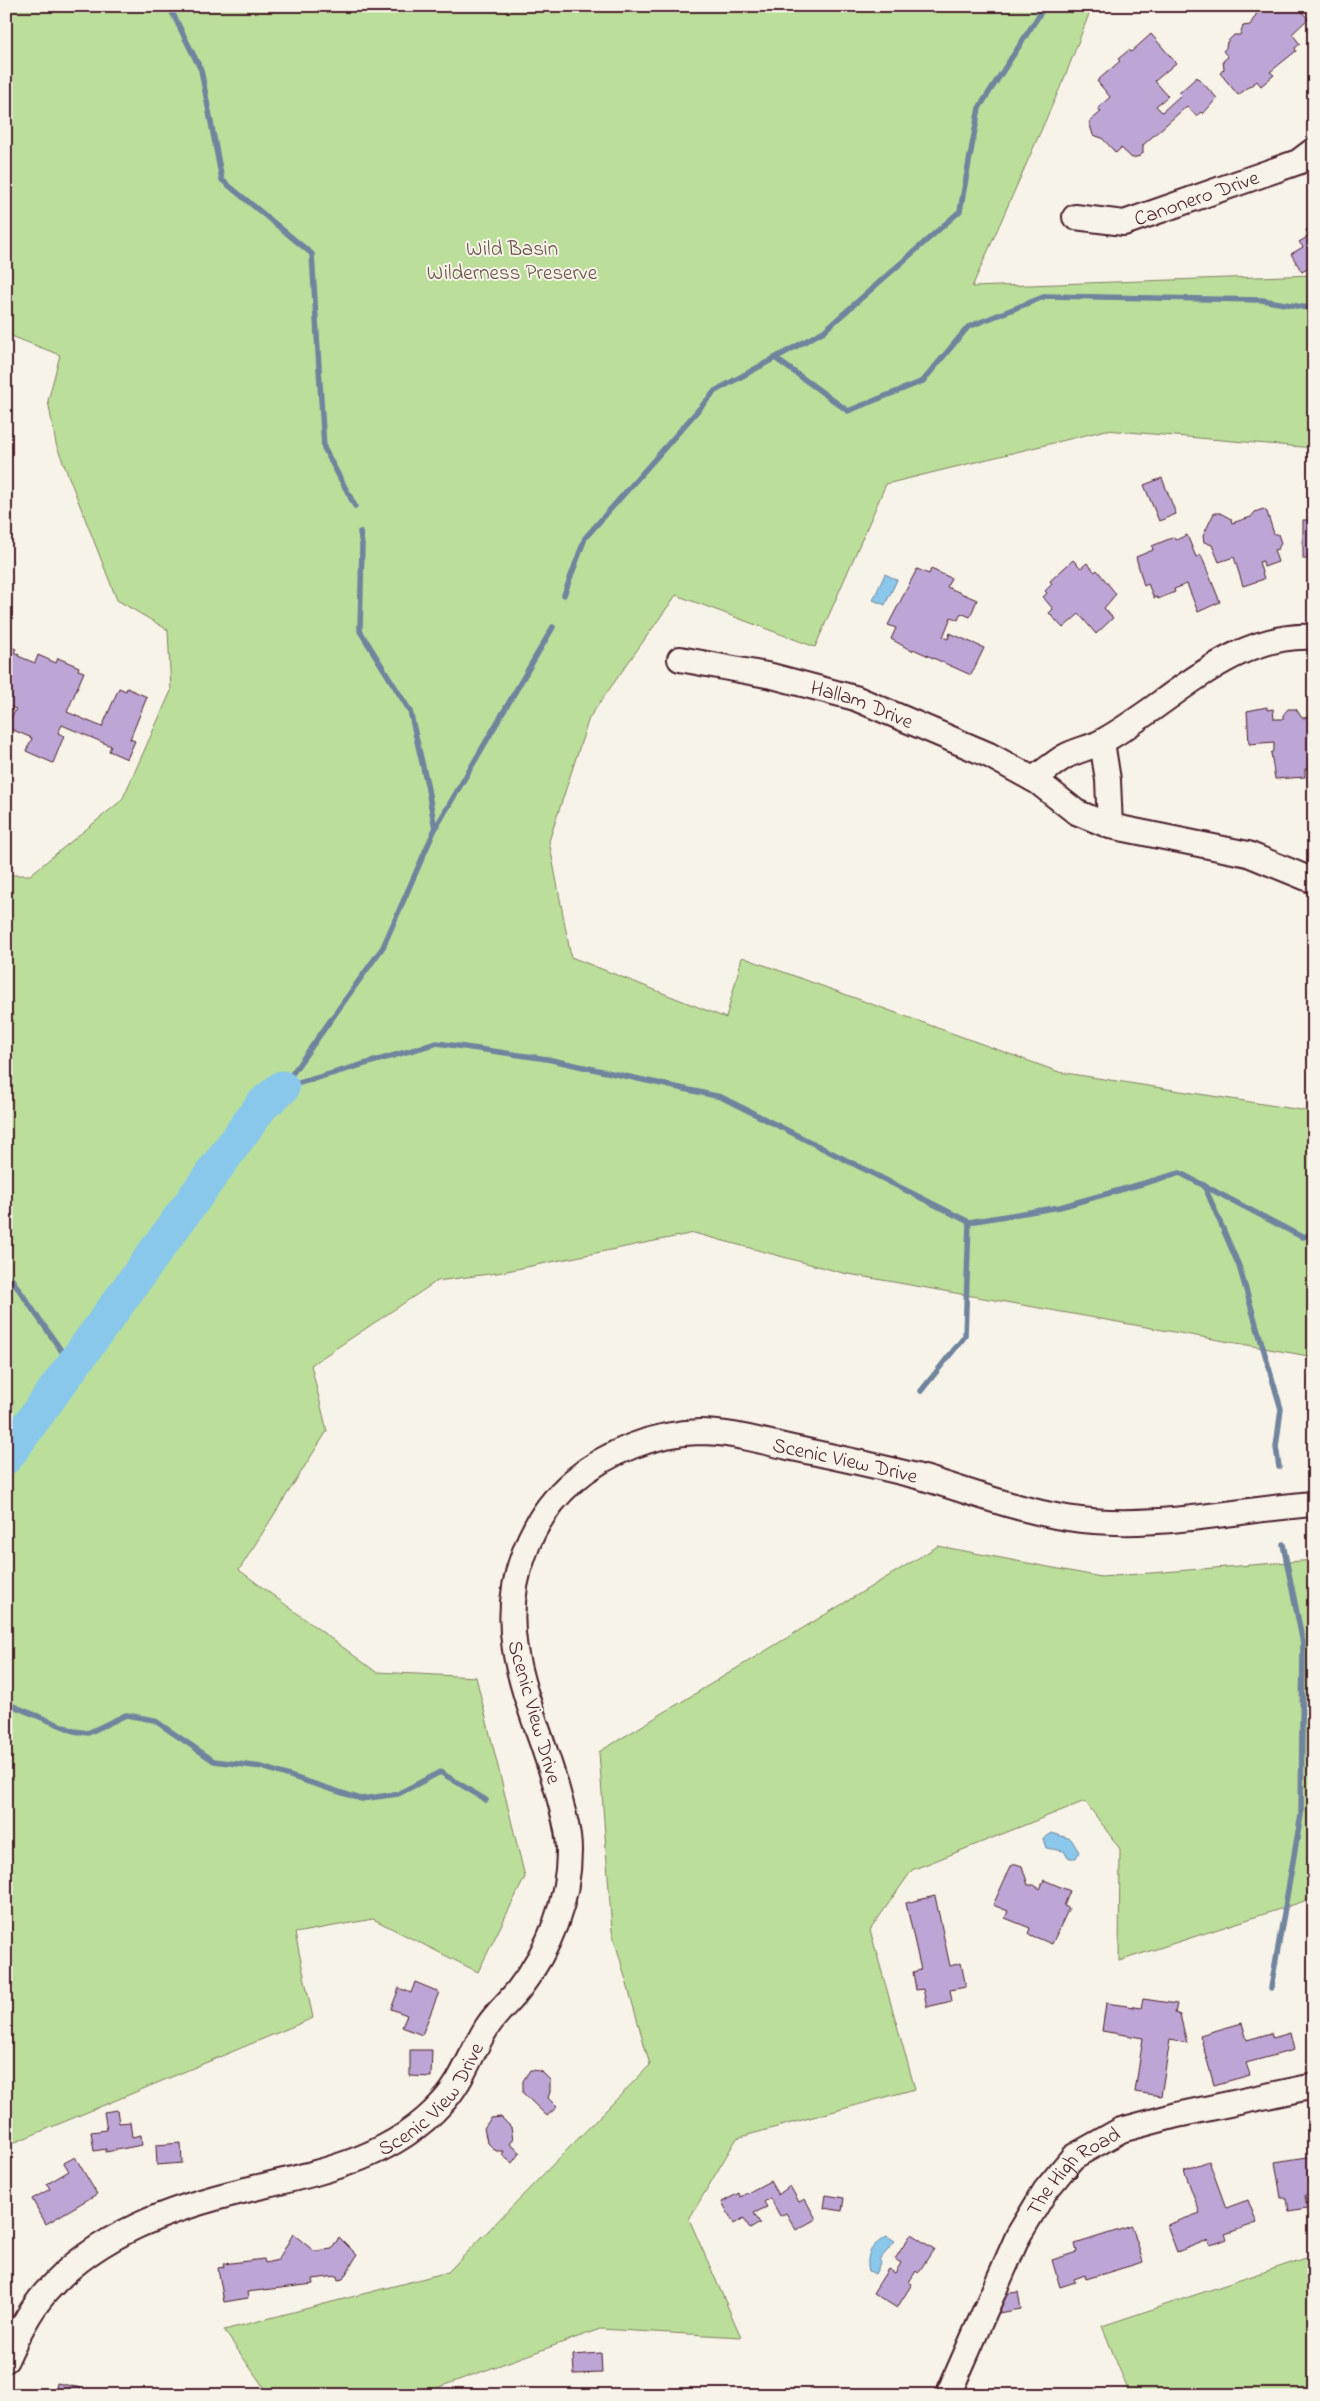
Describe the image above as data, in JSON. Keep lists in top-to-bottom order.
{
  "streets": {
    "street": [
      "Canonero Drive",
      "Hallam Drive",
      "Scenic View Drive",
      "The High Road"
    ]
  },
  "parks": ["Wild Basin Wilderness Preserve"]
}
